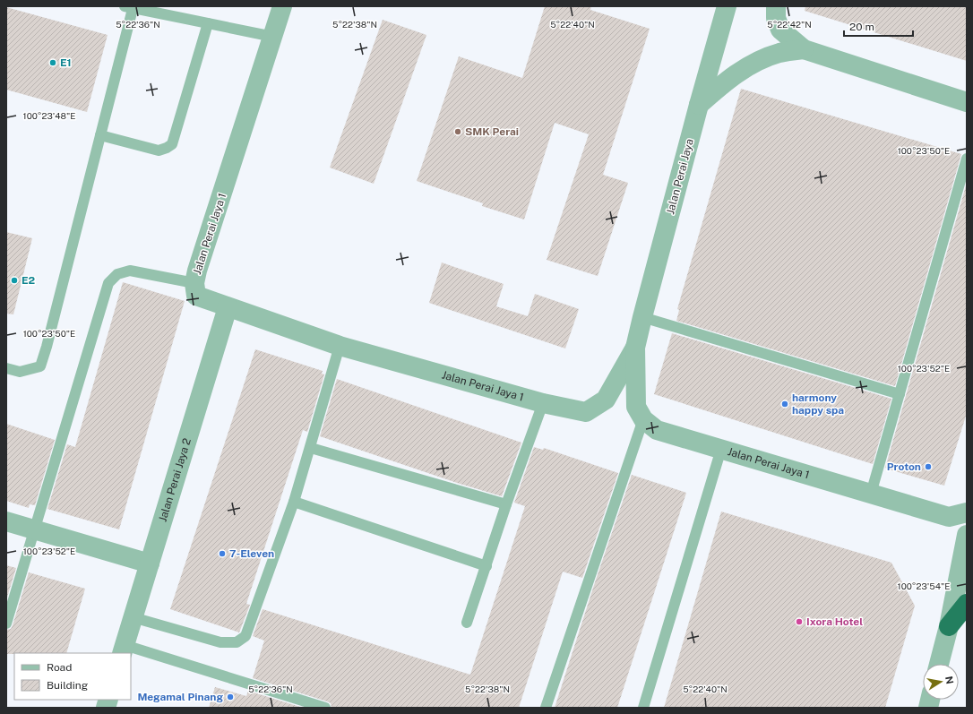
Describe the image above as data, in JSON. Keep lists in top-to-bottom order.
{
  "streets": {
    "street": ["Jalan Perai Jaya", "Jalan Perai Jaya 1", "Jalan Perai Jaya 2"]
  },
  "crossings": [
    ["Jalan Perai Jaya", "Jalan Perai Jaya 1"],
    ["Jalan Perai Jaya 1", "Jalan Perai Jaya 2"]
  ],
  "places": [
    "E1",
    "SMK Perai",
    "E2",
    "harmony happy spa",
    "Proton",
    "7-Eleven",
    "Ixora Hotel",
    "Megamal Pinang"
  ],
  "legend": ["Road", "Building"],
  "scale_bar": "20 m",
  "north": "right",
  "coordinates": [
    "5°22'36\"N",
    "5°22'40\"N",
    "5°22'42\"N",
    "5°22'38\"N",
    "100°23'48\"E",
    "100°23'50\"E",
    "100°23'52\"E",
    "100°23'54\"E"
  ]
}
